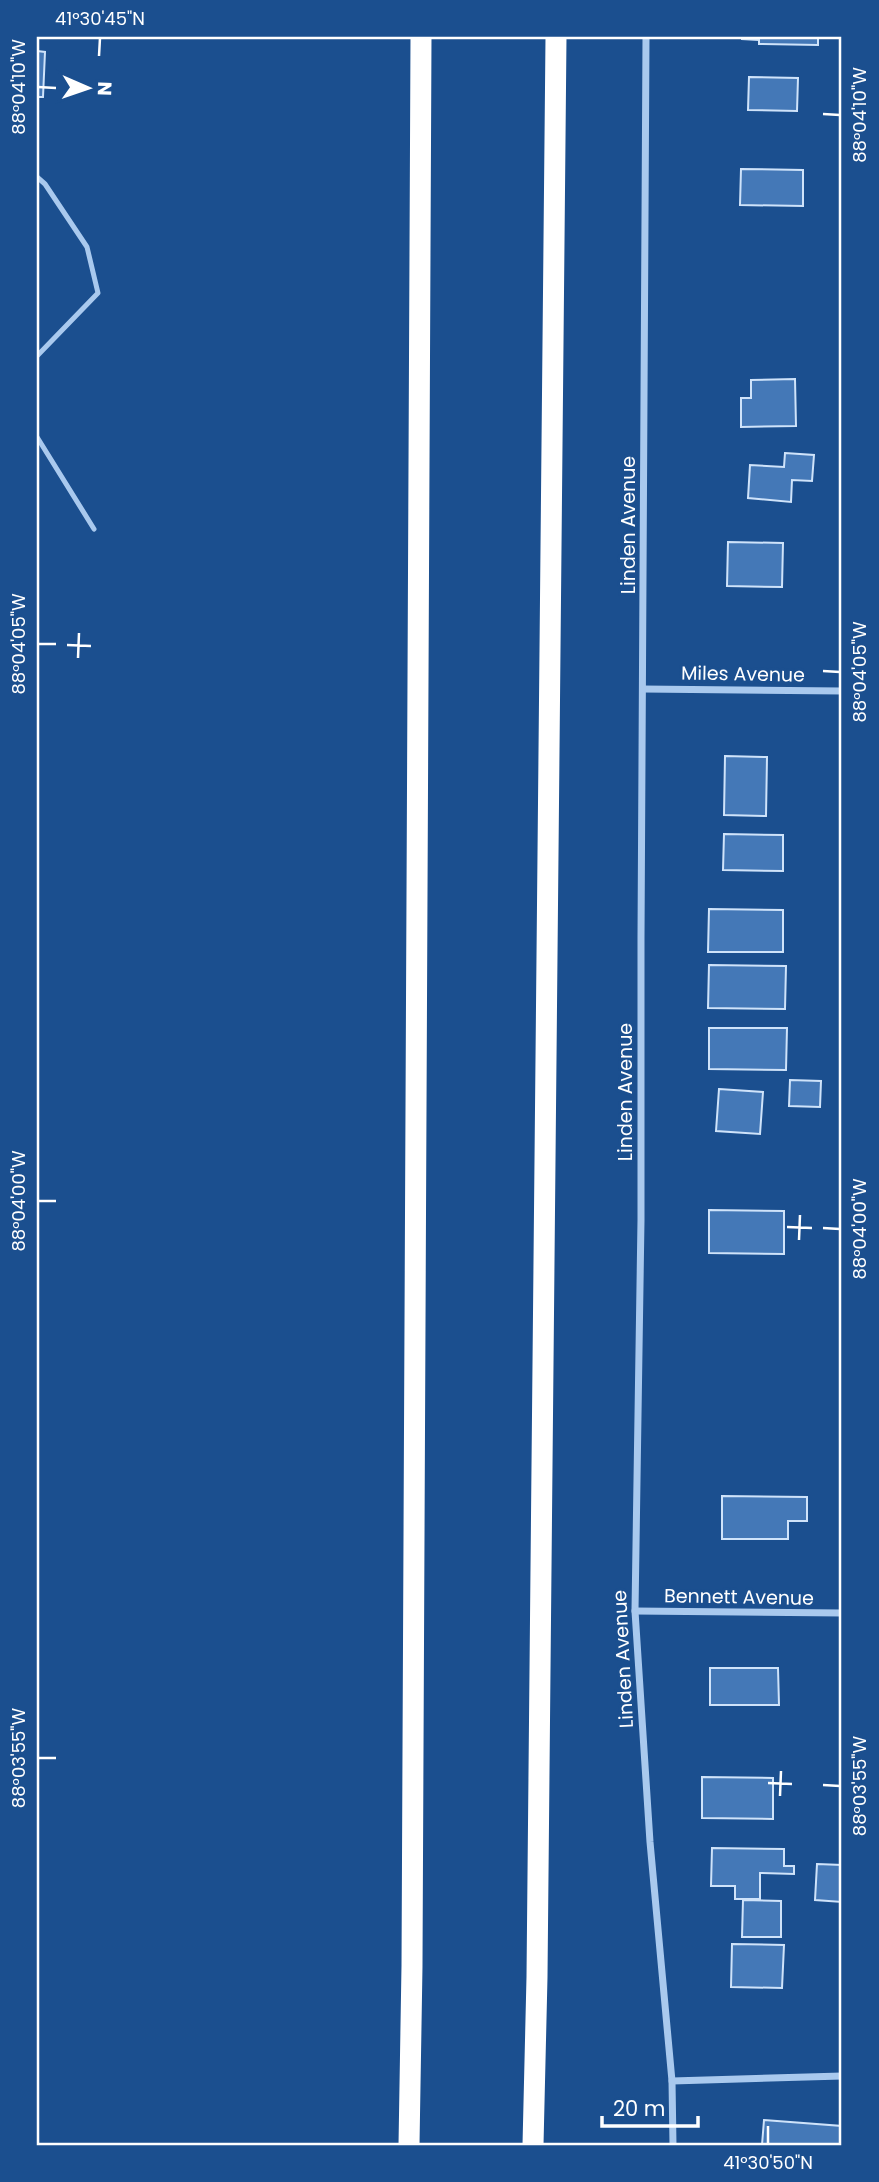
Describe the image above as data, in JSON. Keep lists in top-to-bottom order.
{
  "streets": {
    "street": ["Linden Avenue", "Miles Avenue", "Bennett Avenue"]
  },
  "crossings": [
    ["Linden Avenue", "Miles Avenue"],
    ["Linden Avenue", "Bennett Avenue"]
  ],
  "scale_bar": "20 m",
  "north": "right",
  "coordinates": [
    "41°30'45\"N",
    "88°04'10\"W",
    "88°04'05\"W",
    "88°04'00\"W",
    "88°03'55\"W",
    "41°30'50\"N"
  ]
}
